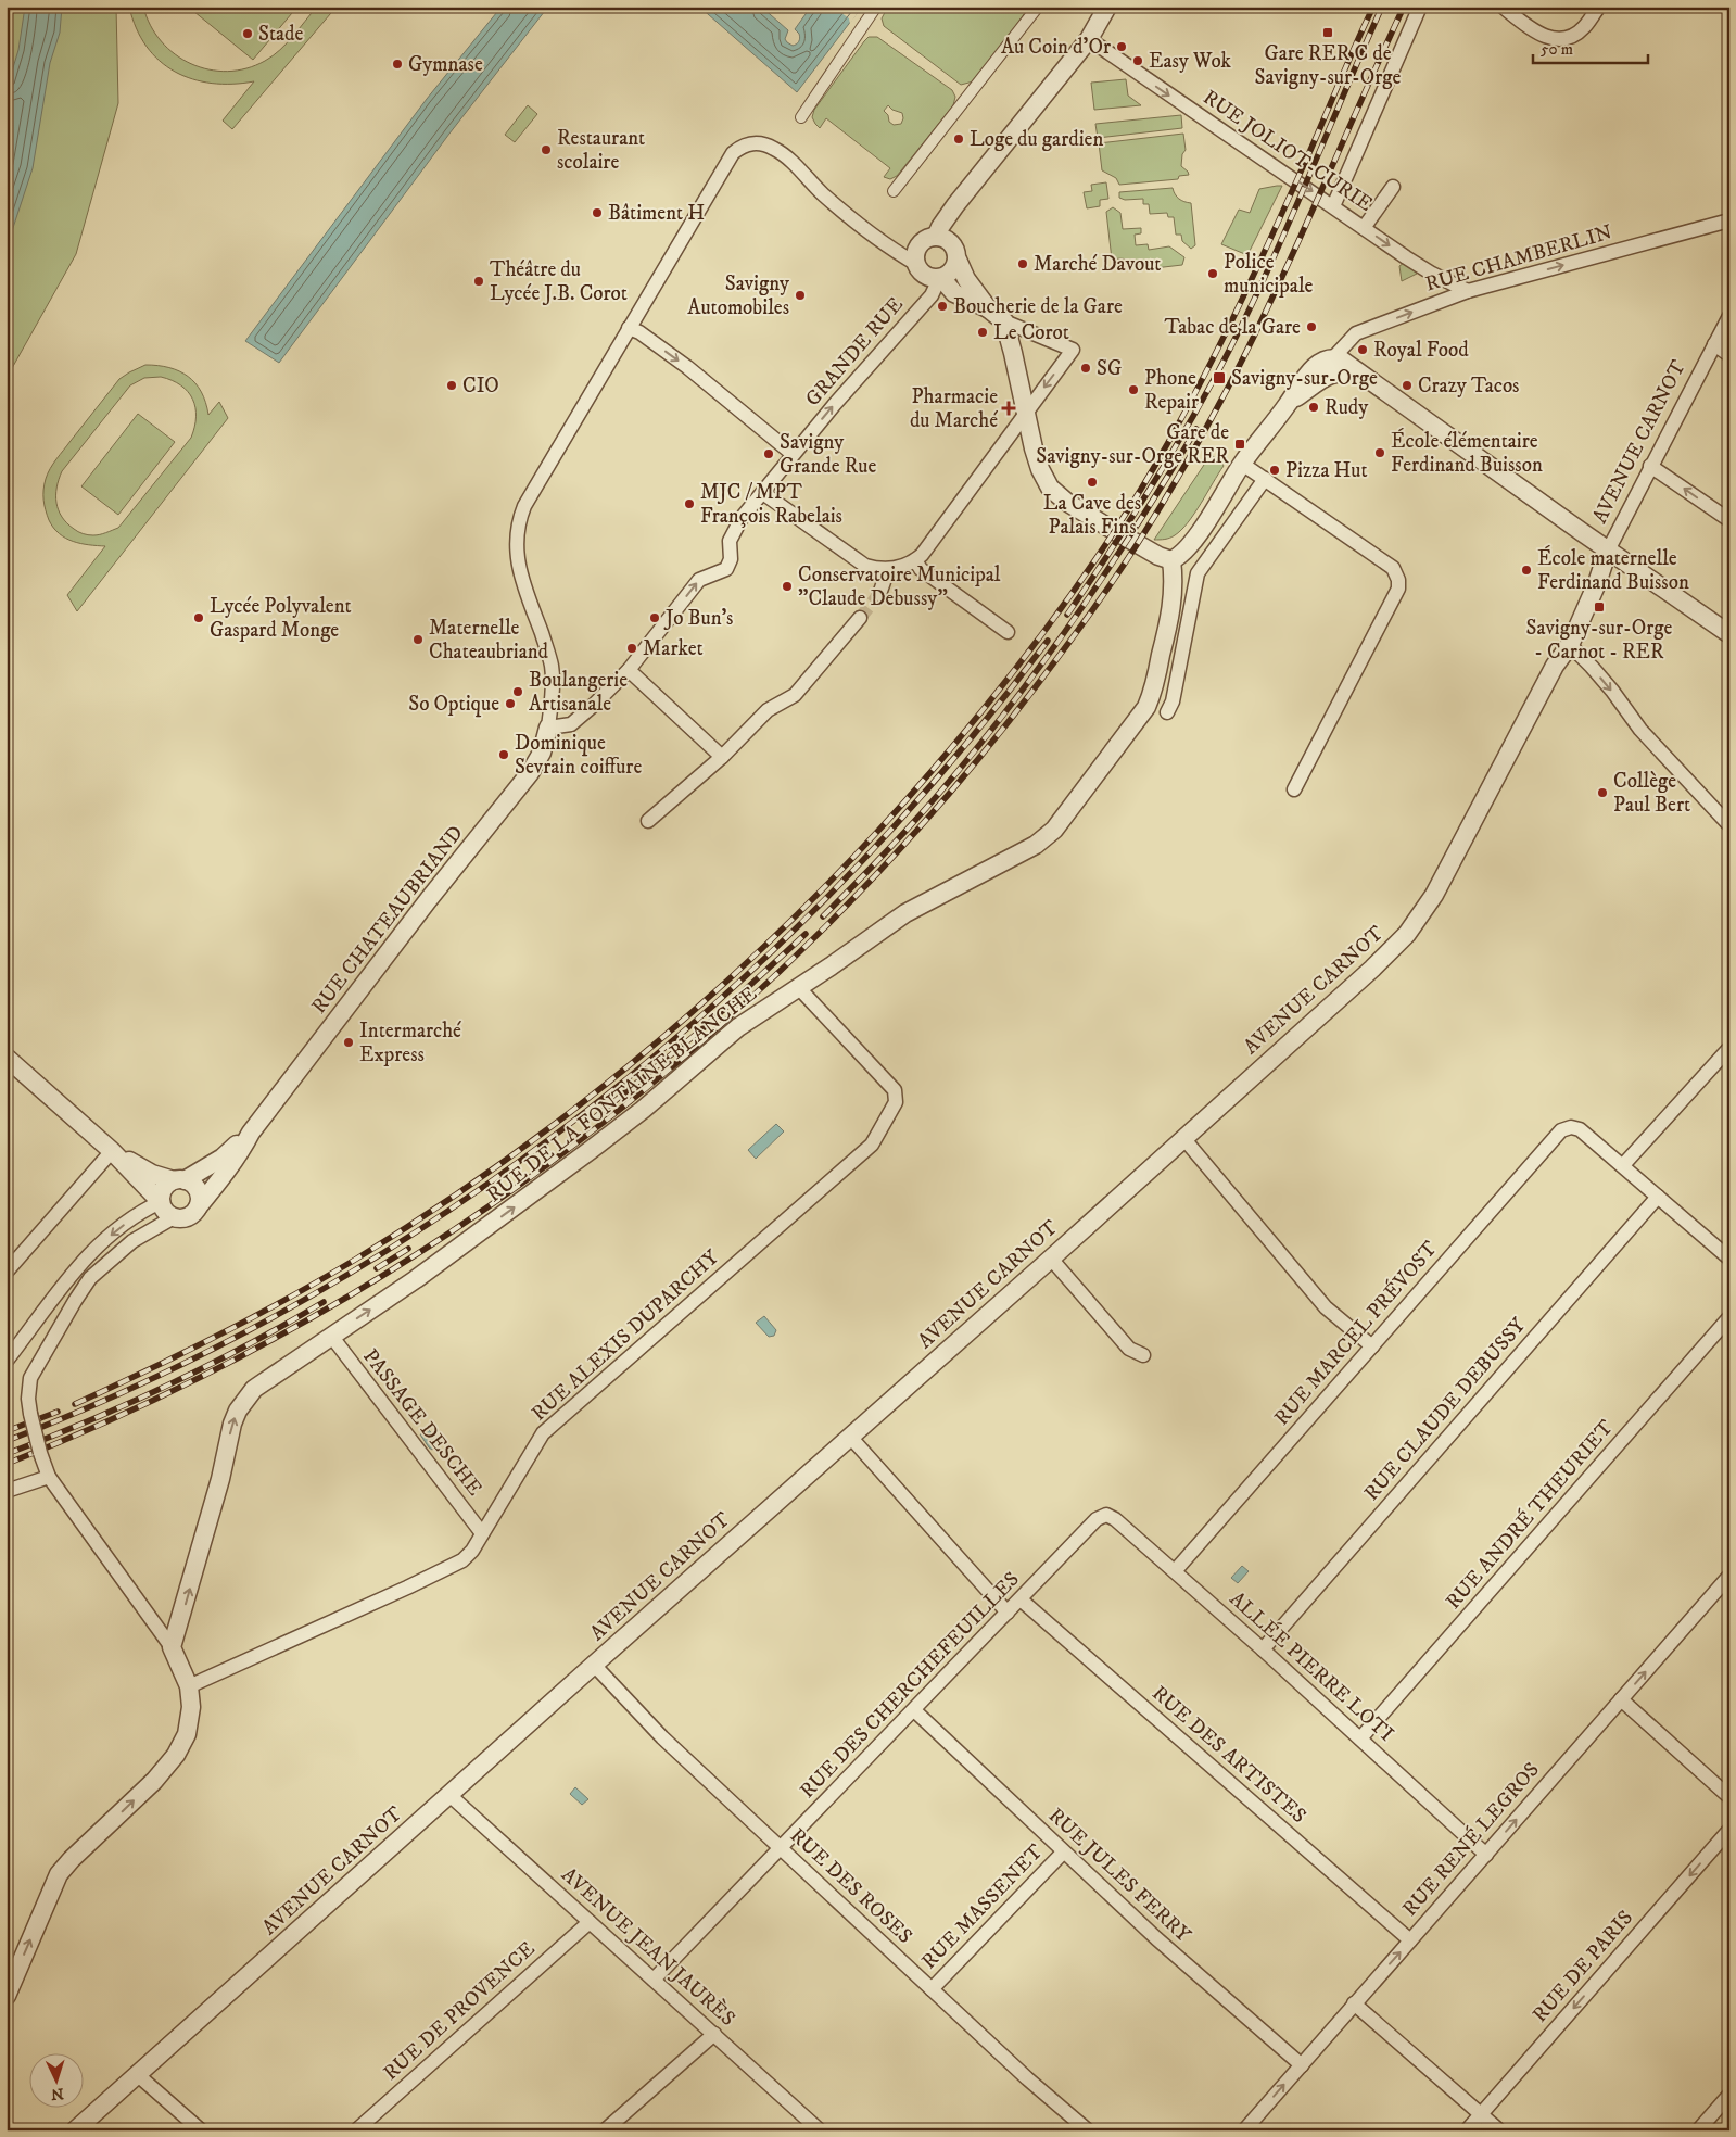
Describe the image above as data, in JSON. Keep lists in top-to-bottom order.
{
  "streets": {
    "street": [
      "RUE JOLIOT-CURIE",
      "RUE CHAMBERLIN",
      "GRANDE RUE",
      "AVENUE CARNOT",
      "RUE CHATEAUBRIAND",
      "RUE DE LA FONTAINE BLANCHE",
      "RUE MARCEL PRÉVOST",
      "RUE ALEXIS DUPARCHY",
      "RUE CLAUDE DEBUSSY",
      "PASSAGE DESCHE",
      "RUE ANDRÉ THEURIET",
      "ALLÉE PIERRE LOTI",
      "RUE DES CHERCHEFEUILLES",
      "RUE DES ARTISTES",
      "RUE RENÉ LEGROS",
      "RUE JULES FERRY",
      "RUE DES ROSES",
      "RUE MASSENET",
      "AVENUE JEAN JAURÈS",
      "RUE DE PARIS",
      "RUE DE PROVENCE"
    ]
  },
  "crossings": [
    ["RUE JOLIOT-CURIE", "RUE CHAMBERLIN"],
    ["GRANDE RUE", "RUE CHATEAUBRIAND"],
    ["AVENUE CARNOT", "RUE DES ROSES"],
    ["AVENUE CARNOT", "AVENUE JEAN JAURÈS"],
    ["RUE DE LA FONTAINE BLANCHE", "RUE ALEXIS DUPARCHY"],
    ["RUE DE LA FONTAINE BLANCHE", "PASSAGE DESCHE"],
    ["RUE MARCEL PRÉVOST", "ALLÉE PIERRE LOTI"],
    ["RUE ALEXIS DUPARCHY", "PASSAGE DESCHE"],
    ["RUE CLAUDE DEBUSSY", "ALLÉE PIERRE LOTI"],
    ["RUE ANDRÉ THEURIET", "ALLÉE PIERRE LOTI"],
    ["ALLÉE PIERRE LOTI", "RUE DES CHERCHEFEUILLES"],
    ["ALLÉE PIERRE LOTI", "RUE RENÉ LEGROS"],
    ["RUE DES CHERCHEFEUILLES", "RUE DES ARTISTES"],
    ["RUE DES CHERCHEFEUILLES", "RUE JULES FERRY"],
    ["RUE DES CHERCHEFEUILLES", "RUE DES ROSES"],
    ["RUE DES CHERCHEFEUILLES", "AVENUE JEAN JAURÈS"],
    ["RUE DES ARTISTES", "RUE RENÉ LEGROS"],
    ["RUE RENÉ LEGROS", "RUE JULES FERRY"],
    ["RUE JULES FERRY", "RUE MASSENET"],
    ["RUE DES ROSES", "RUE MASSENET"],
    ["AVENUE JEAN JAURÈS", "RUE DE PROVENCE"]
  ],
  "one_way": [
    "RUE JOLIOT-CURIE",
    "RUE CHAMBERLIN",
    "GRANDE RUE",
    "RUE DE LA FONTAINE BLANCHE",
    "RUE RENÉ LEGROS",
    "RUE DE PARIS"
  ],
  "places": {
    "transit": [
      "Gare RER C de Savigny-sur-Orge",
      "Savigny-sur-Orge",
      "Gare de Savigny-sur-Orge RER",
      "Savigny-sur-Orge - Carnot - RER"
    ],
    "other": [
      "Stade",
      "Au Coin d'Or",
      "Easy Wok",
      "Gymnase",
      "Loge du gardien",
      "Restaurant scolaire",
      "Bâtiment H",
      "Marché Davout",
      "Police municipale",
      "Théâtre du Lycée J.B. Corot",
      "Savigny Automobiles",
      "Boucherie de la Gare",
      "Tabac de la Gare",
      "Le Corot",
      "Royal Food",
      "SG",
      "CIO",
      "Crazy Tacos",
      "Phone Repair",
      "Rudy",
      "École élémentaire Ferdinand Buisson",
      "Savigny Grande Rue",
      "Pizza Hut",
      "La Cave des Palais Fins",
      "MJC / MPT François Rabelais",
      "École maternelle Ferdinand Buisson",
      "Conservatoire Municipal \"Claude Debussy\"",
      "Lycée Polyvalent Gaspard Monge",
      "Jo Bun's",
      "Maternelle Chateaubriand",
      "Market",
      "Boulangerie Artisanale",
      "So Optique",
      "Dominique Sevrain coiffure",
      "Collège Paul Bert",
      "Intermarché Express"
    ],
    "health": ["Pharmacie du Marché"]
  },
  "scale_bar": "50 m",
  "north": "bottom"
}
